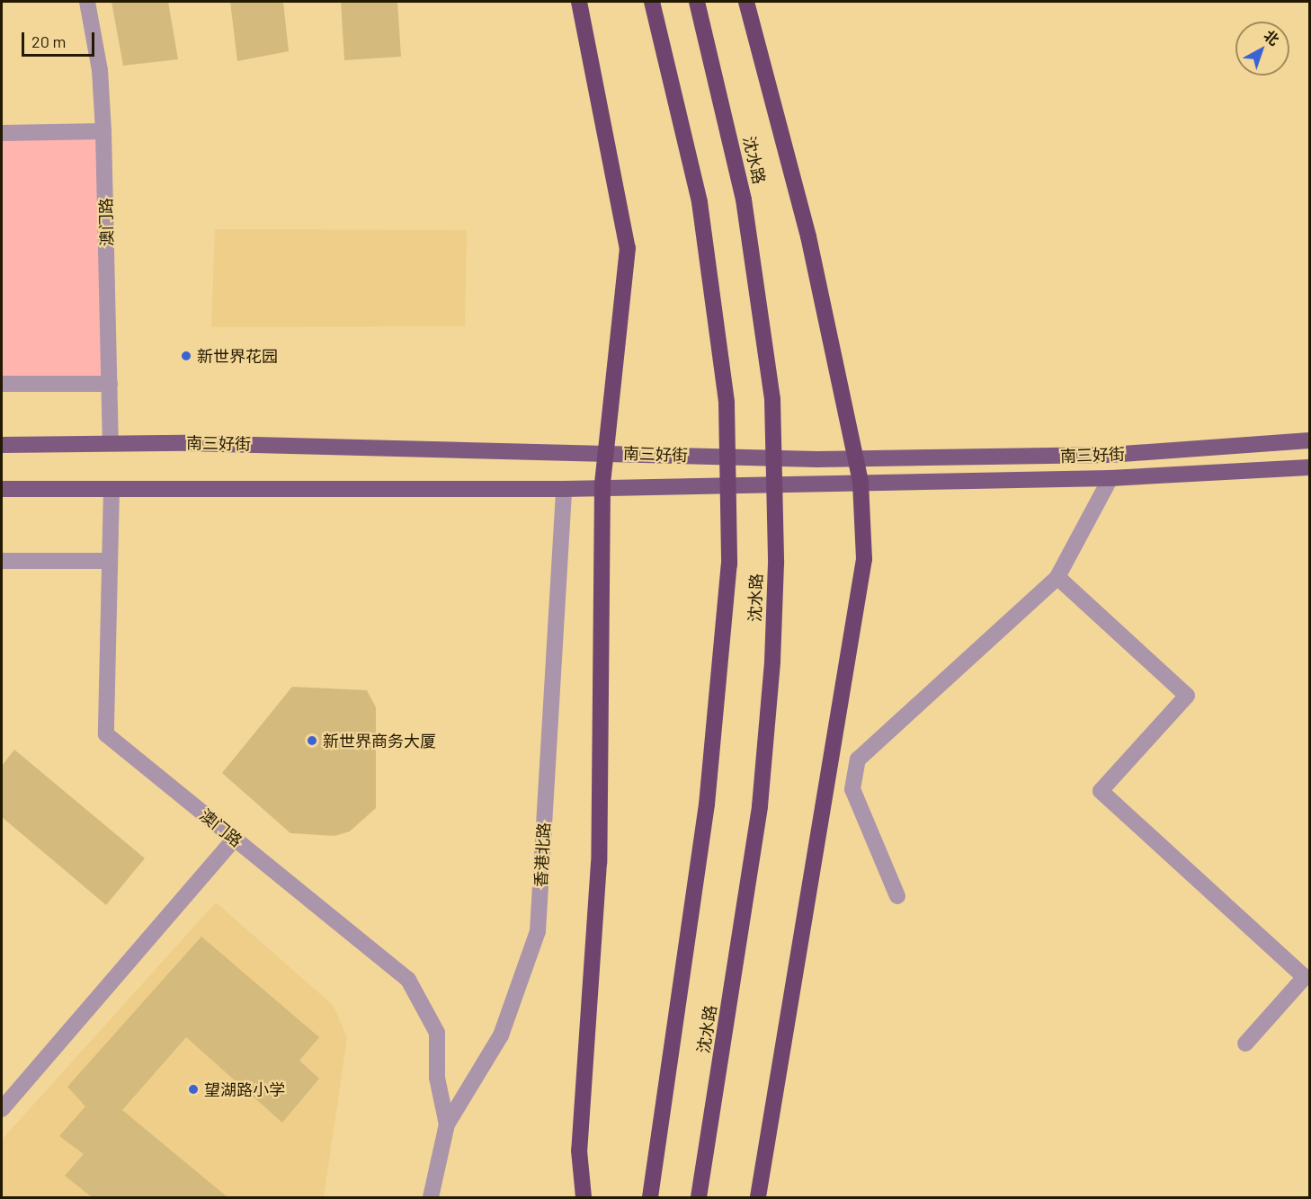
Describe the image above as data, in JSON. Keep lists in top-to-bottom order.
{
  "streets": {
    "highway": ["沈水路"],
    "main road": ["南三好街"],
    "street": ["澳门路", "香港北路"]
  },
  "crossings": [
    ["澳门路", "南三好街"],
    ["澳门路", "香港北路"]
  ],
  "places": ["新世界花园", "新世界商务大厦", "望湖路小学"],
  "scale_bar": "20 m",
  "north": "top right"
}
